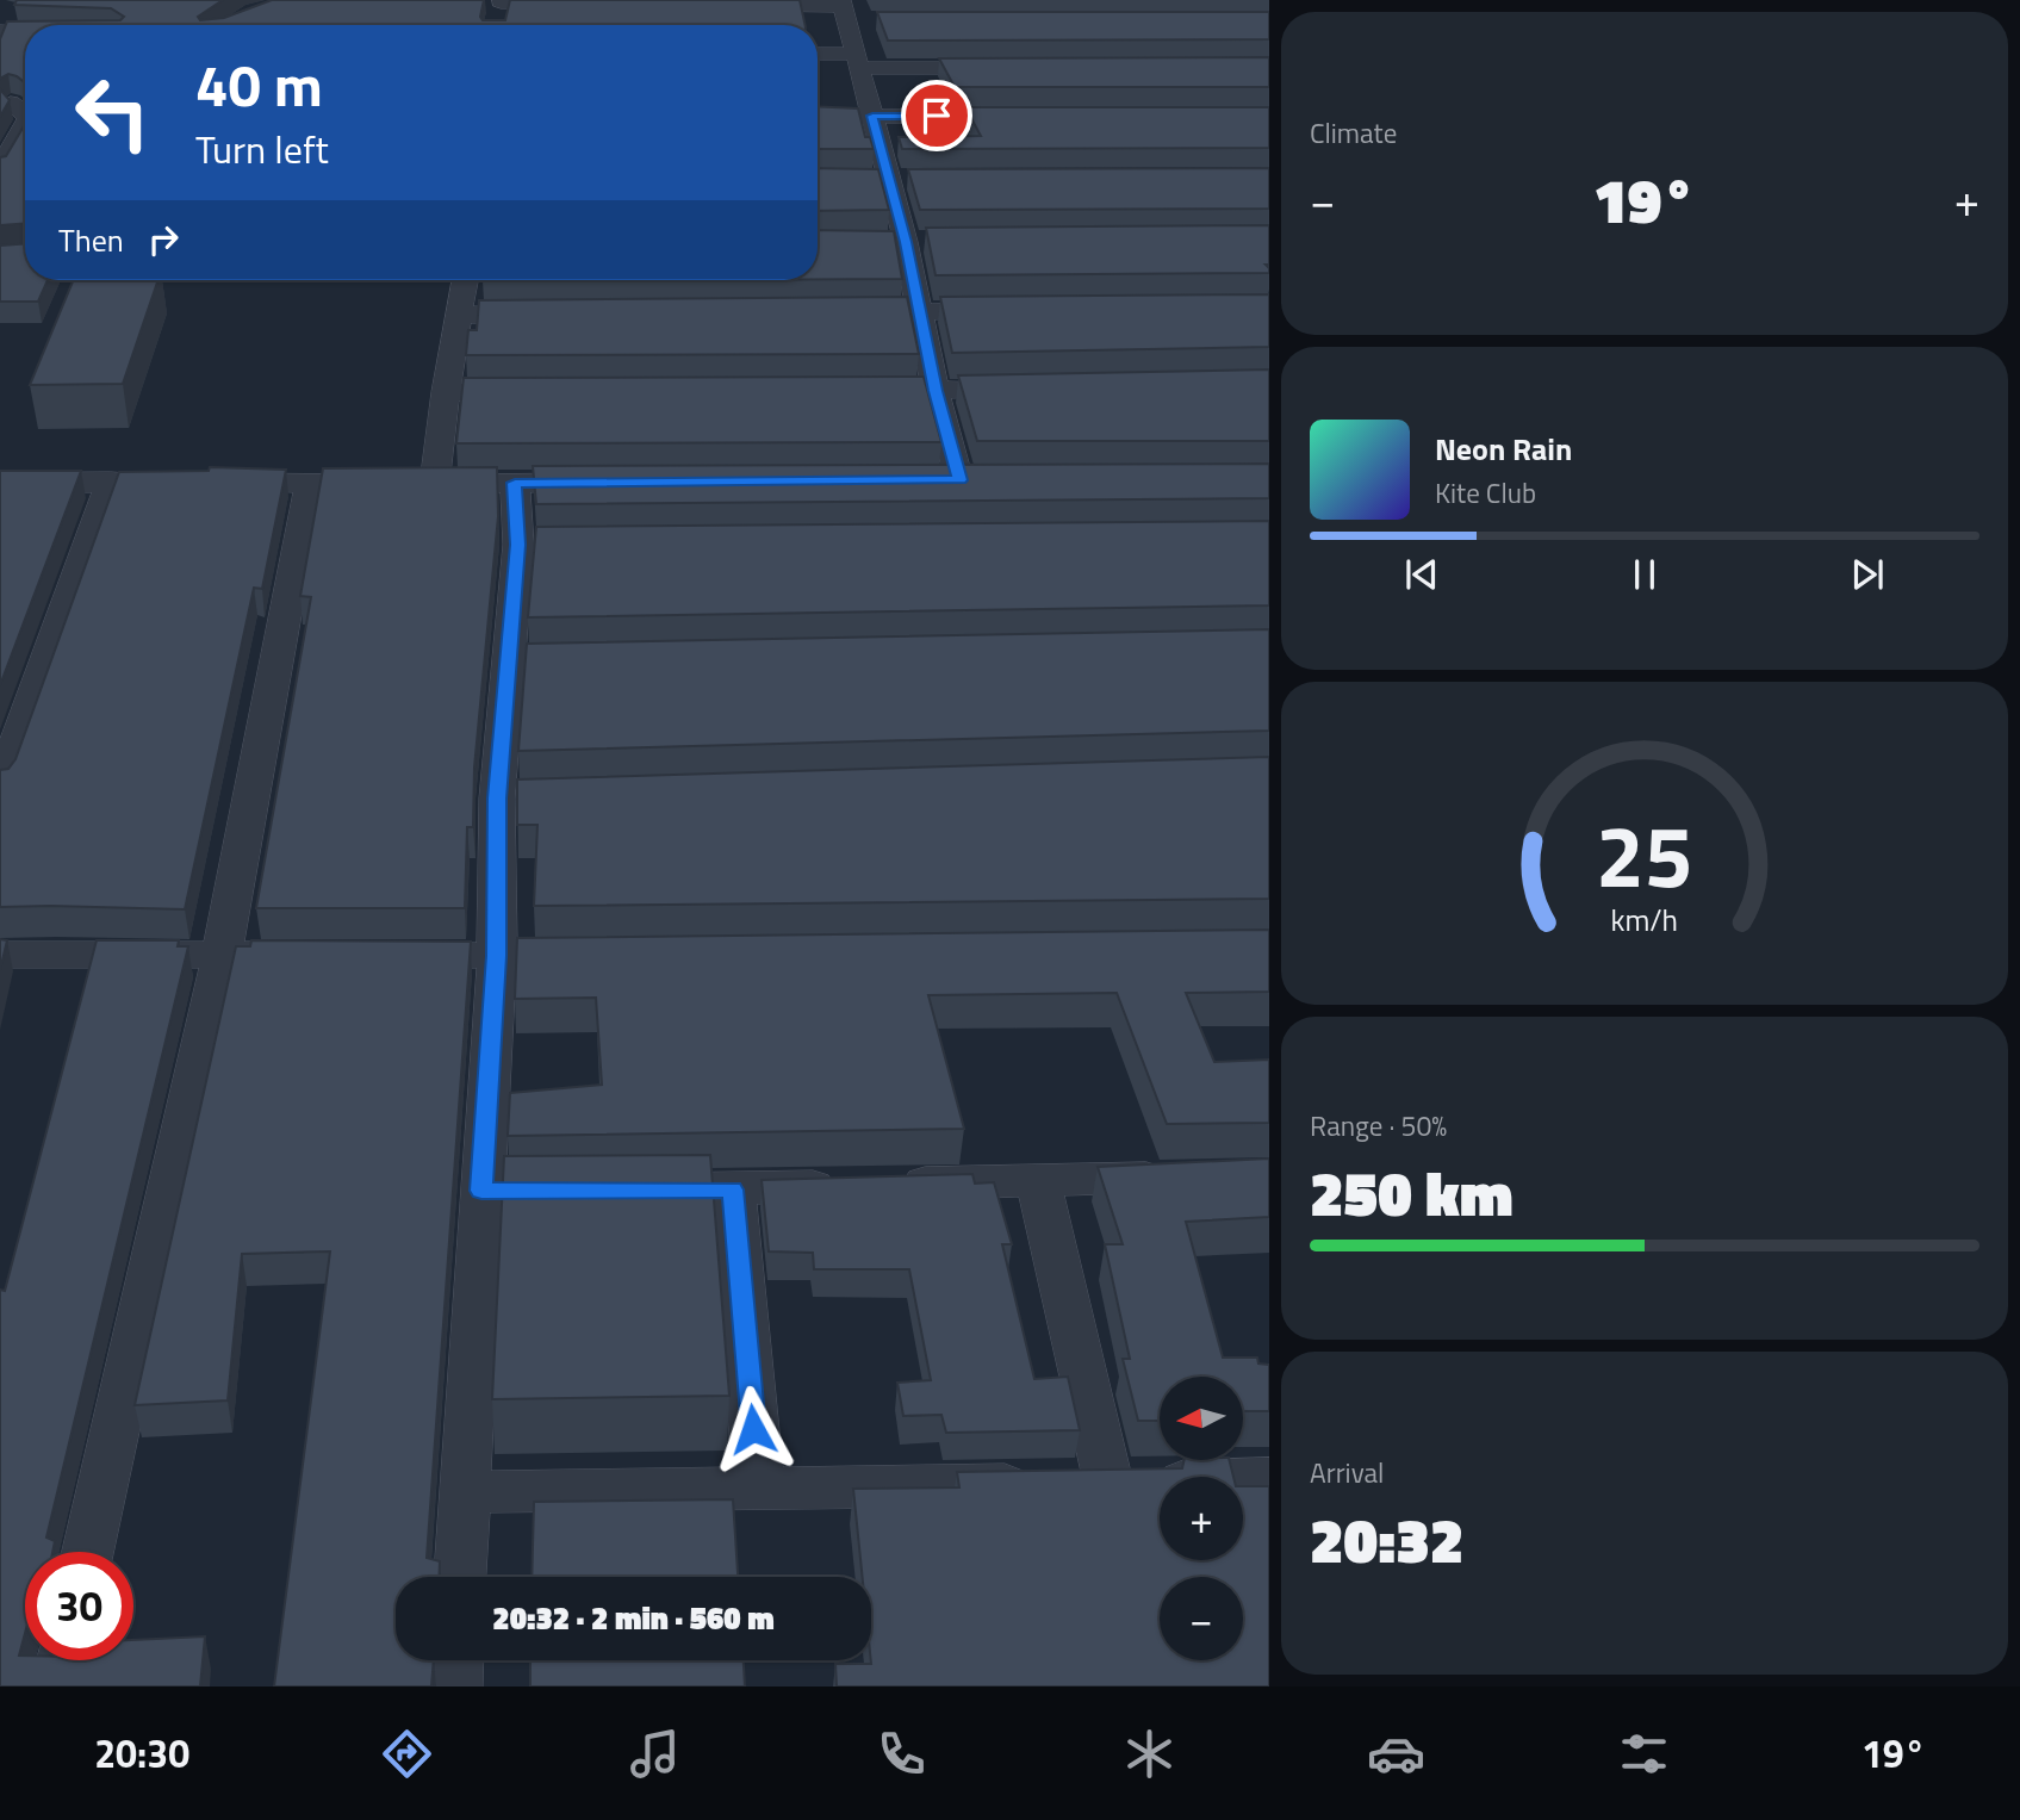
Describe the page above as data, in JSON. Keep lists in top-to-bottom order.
{
  "north": "left",
  "page": {
    "tile": [
      "Climate",
      ["Range · 50%", "250 km"],
      ["Arrival", "20:32"]
    ],
    "turn": ["40 m", "Turn left"],
    "heat": ["−", "19°", "+"],
    "then": "Then",
    "song": ["Neon Rain", "Kite Club"],
    "map_buttons": ["+", "−"],
    "limit": "30",
    "trip": "20:32 · 2 min · 560 m",
    "tabs": ["20:30", "19°"],
    "gauge": ["25", "km/h"]
  }
}
